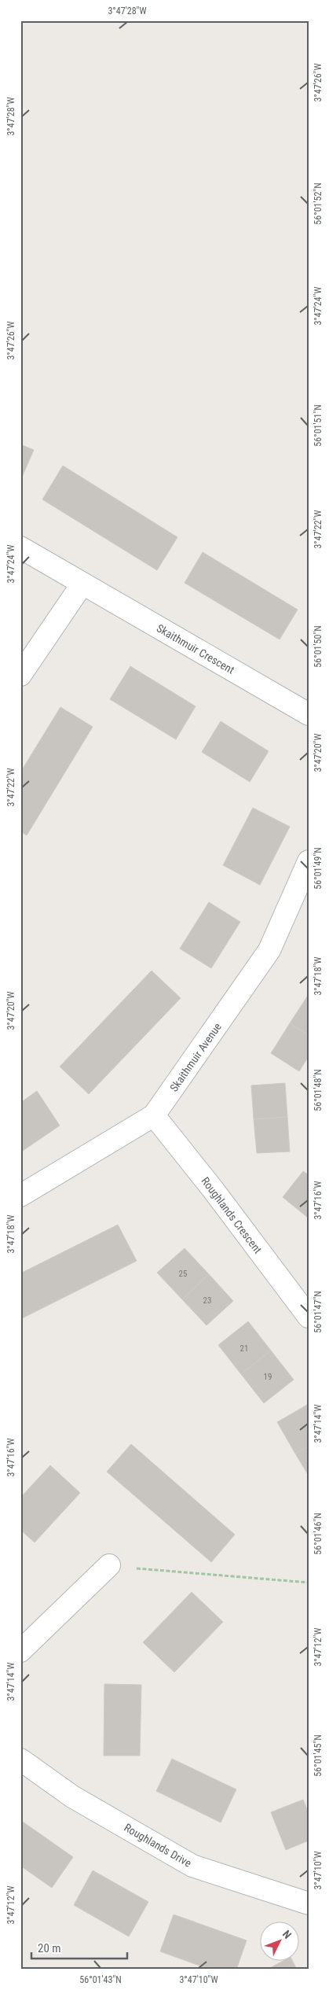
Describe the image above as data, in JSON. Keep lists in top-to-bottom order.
{
  "streets": {
    "street": [
      "Skaithmuir Crescent",
      "Skaithmuir Avenue",
      "Roughlands Crescent",
      "Roughlands Drive"
    ]
  },
  "crossings": [
    ["Skaithmuir Avenue", "Roughlands Crescent"]
  ],
  "house_numbers": [
    "25",
    "23",
    "21",
    "19"
  ],
  "scale_bar": "20 m",
  "north": "top right",
  "coordinates": [
    "3°47'28\"W",
    "3°47'26\"W",
    "56°01'52\"N",
    "3°47'24\"W",
    "56°01'51\"N",
    "3°47'22\"W",
    "56°01'50\"N",
    "3°47'20\"W",
    "56°01'49\"N",
    "3°47'18\"W",
    "56°01'48\"N",
    "3°47'16\"W",
    "56°01'47\"N",
    "3°47'14\"W",
    "56°01'46\"N",
    "3°47'12\"W",
    "56°01'45\"N",
    "3°47'10\"W",
    "56°01'43\"N"
  ]
}
